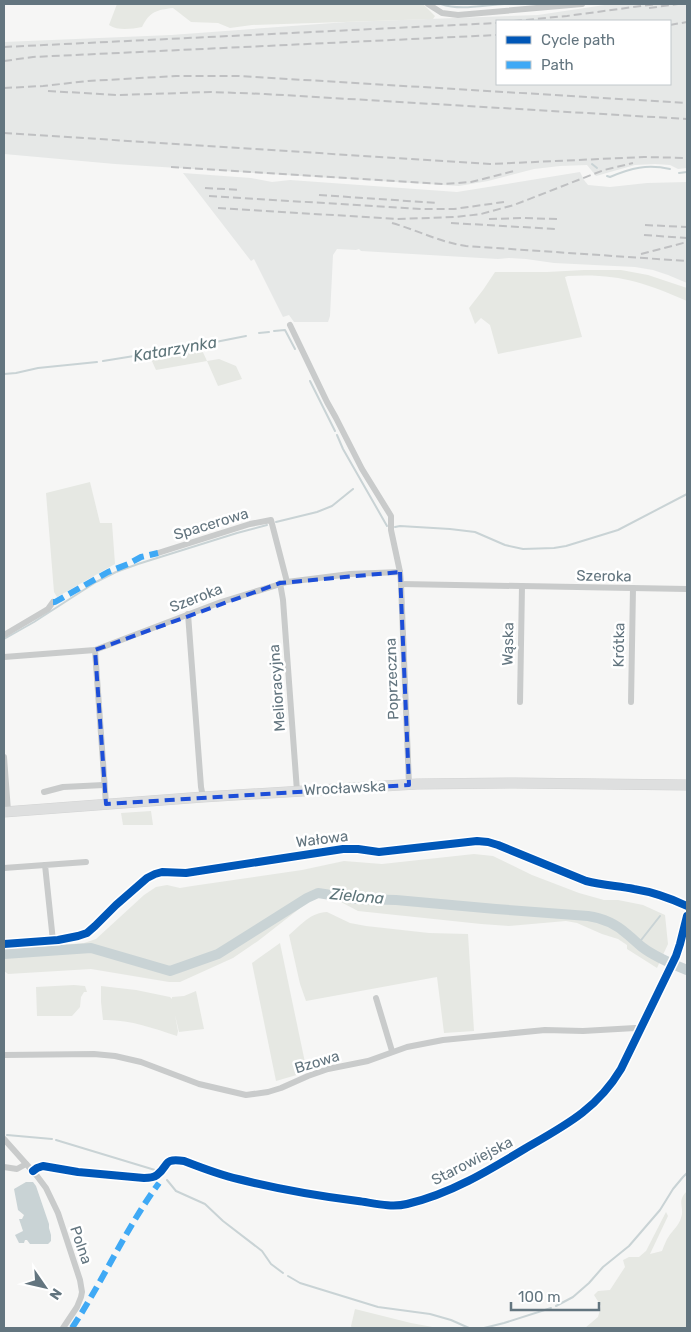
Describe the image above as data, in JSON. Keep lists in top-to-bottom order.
{
  "streets": {
    "main road": ["Wrocławska"],
    "street": [
      "Spacerowa",
      "Szeroka",
      "Wąska",
      "Krótka",
      "Poprzeczna",
      "Melioracyjna",
      "Wałowa",
      "Bzowa",
      "Starowiejska",
      "Polna"
    ]
  },
  "crossings": [
    ["Spacerowa", "Szeroka"],
    ["Szeroka", "Wąska"],
    ["Szeroka", "Krótka"],
    ["Szeroka", "Poprzeczna"],
    ["Szeroka", "Melioracyjna"],
    ["Poprzeczna", "Wrocławska"],
    ["Melioracyjna", "Wrocławska"],
    ["Bzowa", "Starowiejska"],
    ["Starowiejska", "Polna"]
  ],
  "water": ["Katarzynka", "Zielona"],
  "legend": ["Cycle path", "Path"],
  "scale_bar": "100 m",
  "north": "bottom right"
}
